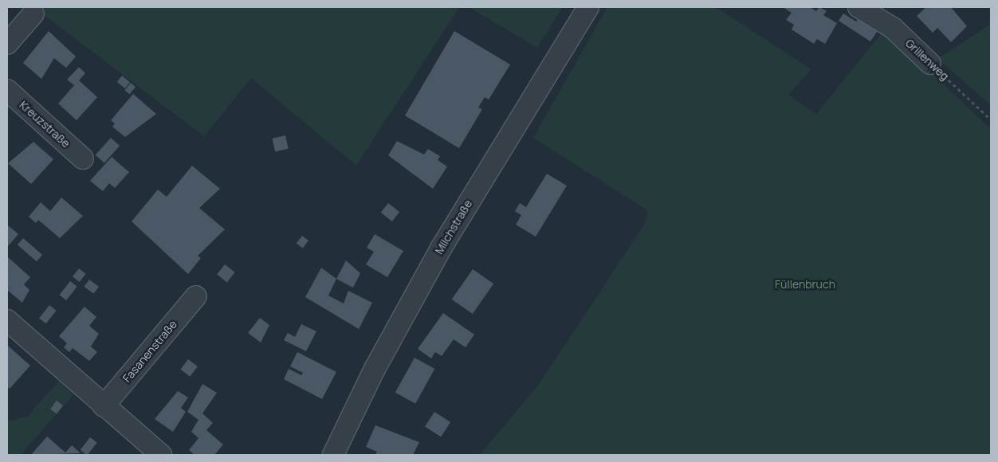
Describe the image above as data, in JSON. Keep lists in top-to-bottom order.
{
  "streets": {
    "street": [
      "Grillenweg",
      "Kreuzstraße",
      "Milchstraße",
      "Fasanenstraße"
    ]
  },
  "parks": ["Füllenbruch"]
}
